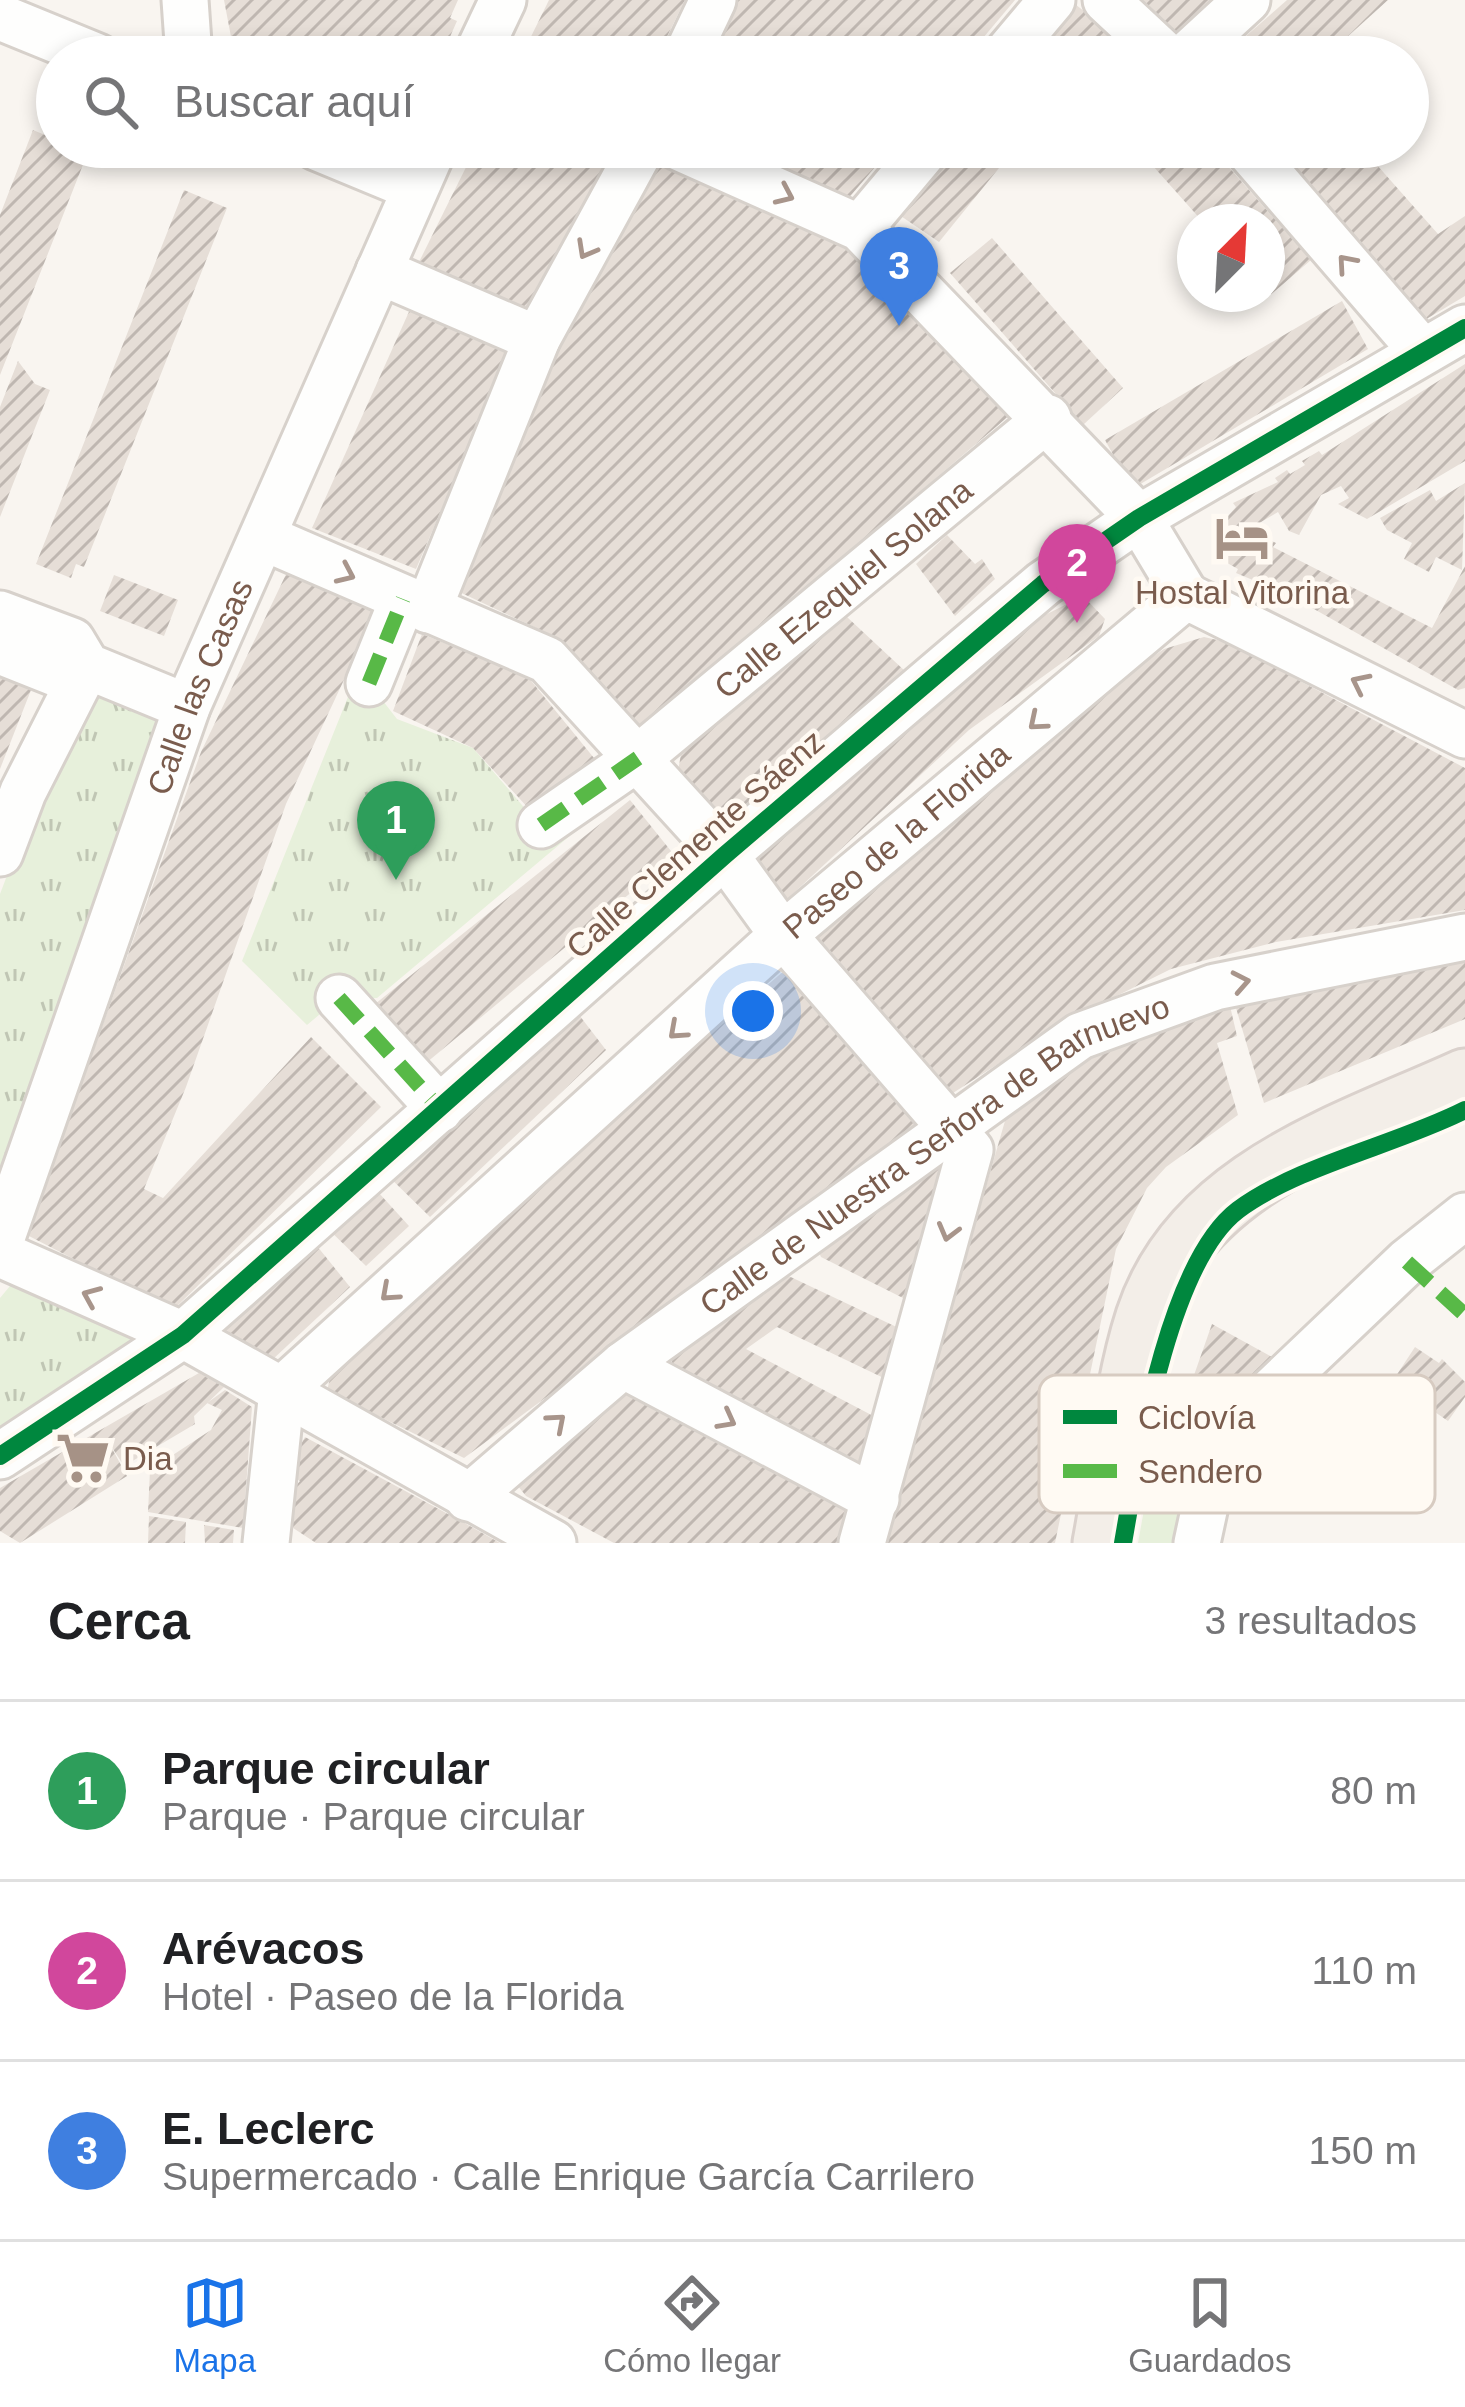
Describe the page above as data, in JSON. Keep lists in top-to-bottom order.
{
  "streets": {
    "street": [
      "Calle Ezequiel Solana",
      "Calle las Casas",
      "Paseo de la Florida",
      "Calle Clemente Sáenz",
      "Calle de Nuestra Señora de Barnuevo"
    ]
  },
  "one_way": ["Paseo de la Florida"],
  "places": {
    "hotel": ["Hostal Vitorina"],
    "supermarket": ["Dia"]
  },
  "legend": ["Ciclovía", "Sendero"],
  "north": "top right",
  "page": {
    "search": "Buscar aquí",
    "pins": ["3", "2", "1"],
    "heading": ["Cerca", "3 resultados"],
    "list": [
      {
        "mark": "1",
        "name": "Parque circular",
        "note": "Parque · Parque circular",
        "value": "80 m"
      },
      {
        "mark": "2",
        "name": "Arévacos",
        "note": "Hotel · Paseo de la Florida",
        "value": "110 m"
      },
      {
        "mark": "3",
        "name": "E. Leclerc",
        "note": "Supermercado · Calle Enrique García Carrilero",
        "value": "150 m"
      }
    ],
    "nav": ["Mapa", "Cómo llegar", "Guardados"]
  }
}
